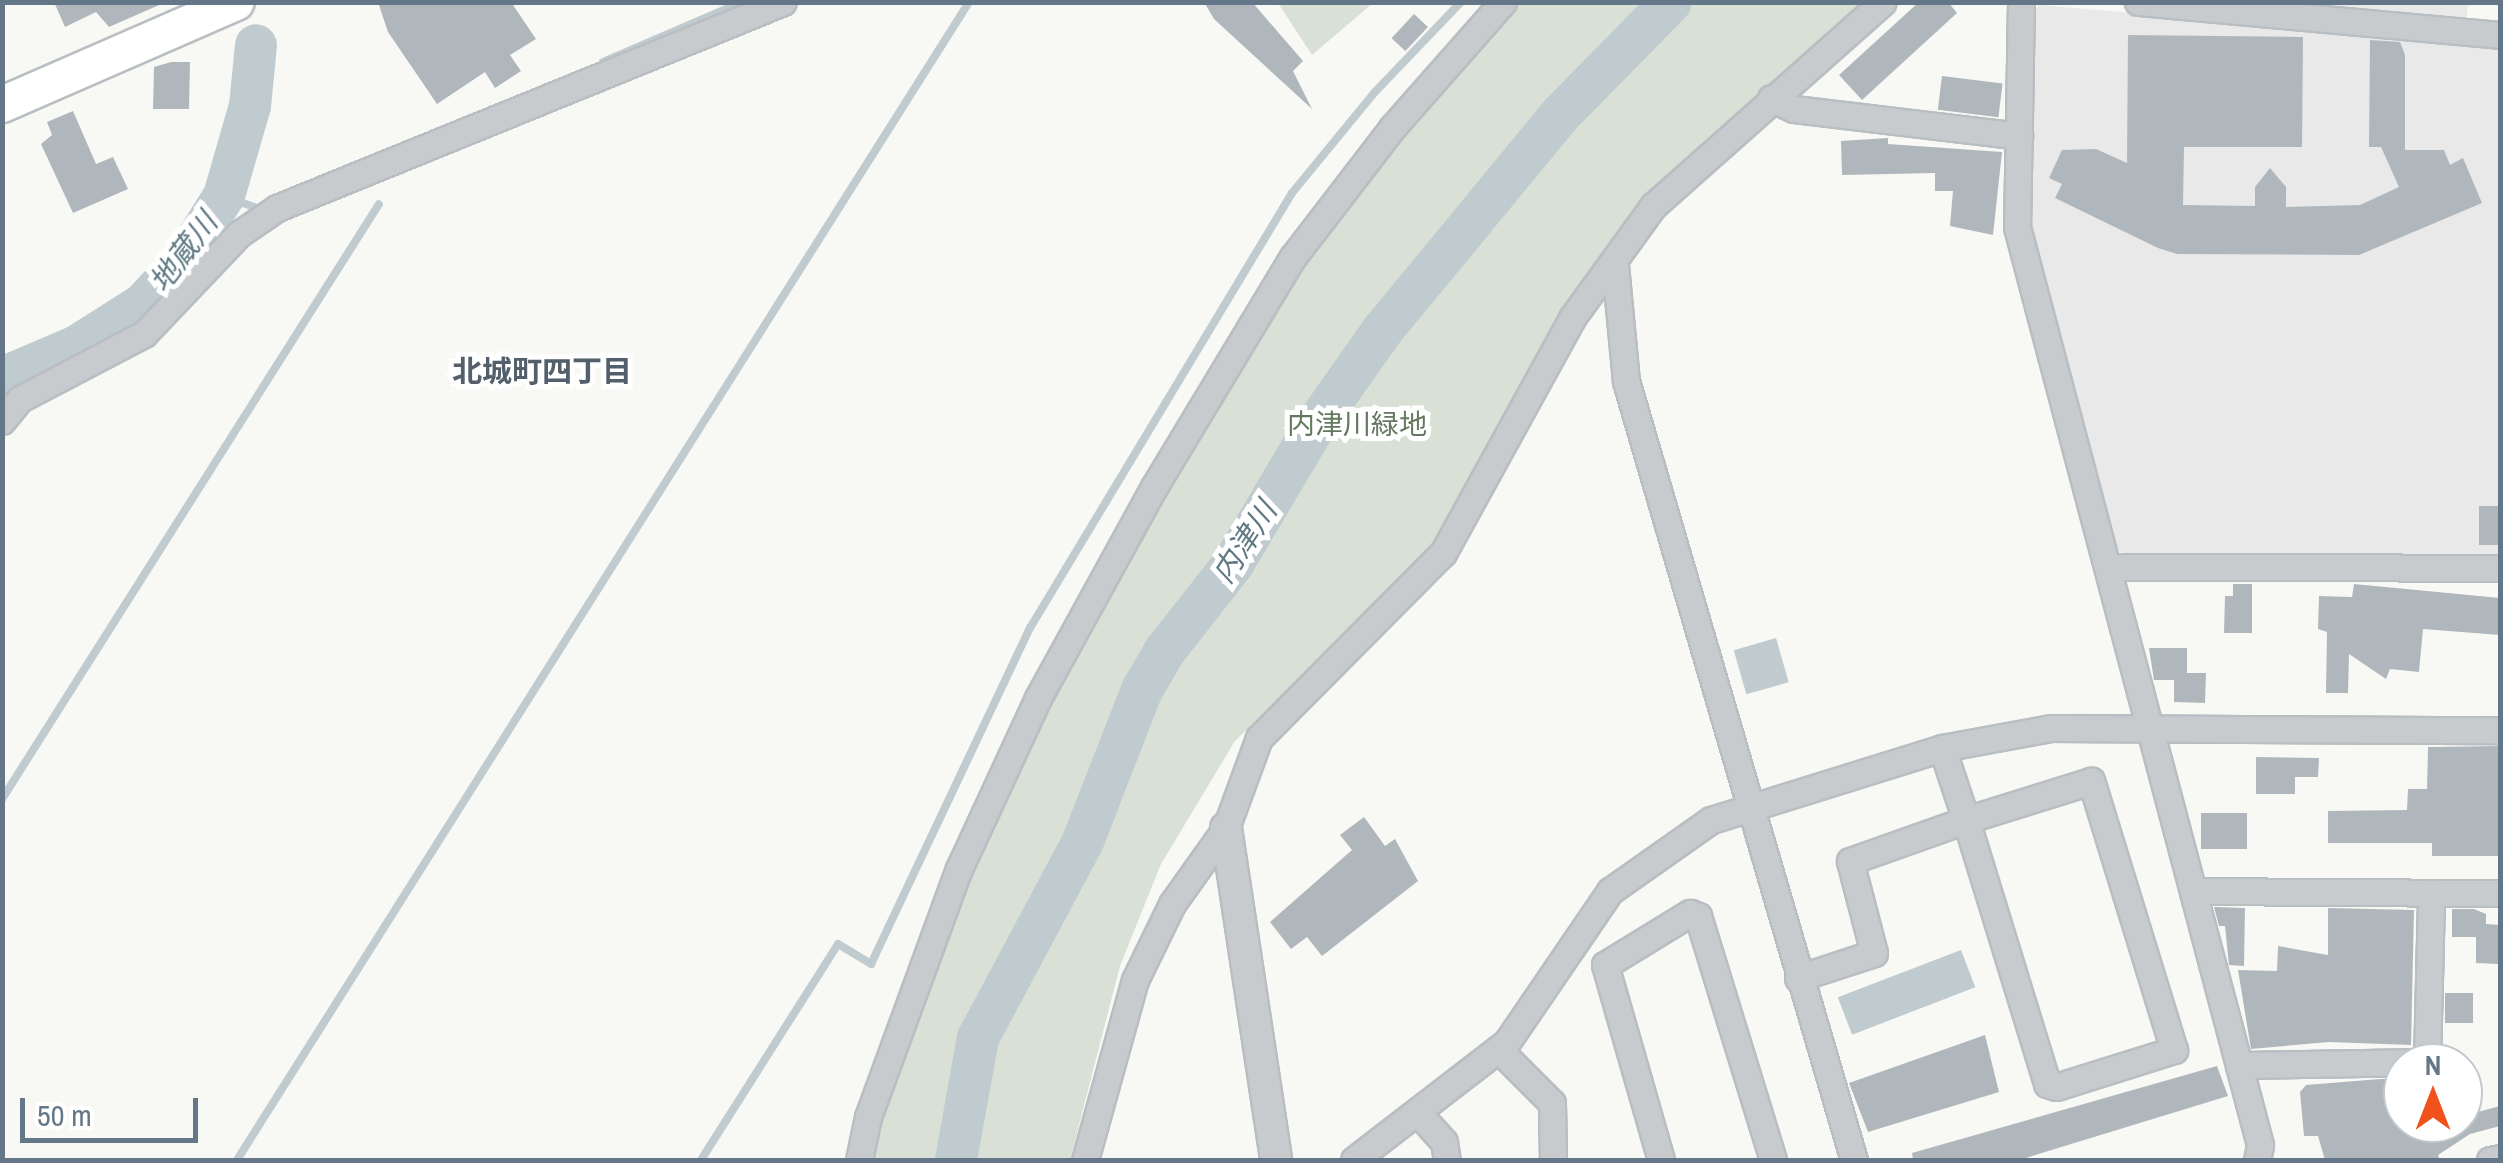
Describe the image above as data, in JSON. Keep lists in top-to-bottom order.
{
  "districts": ["北城町四丁目"],
  "water": ["地蔵川", "内津川"],
  "parks": ["内津川緑地"],
  "scale_bar": "50 m",
  "north": "top"
}
